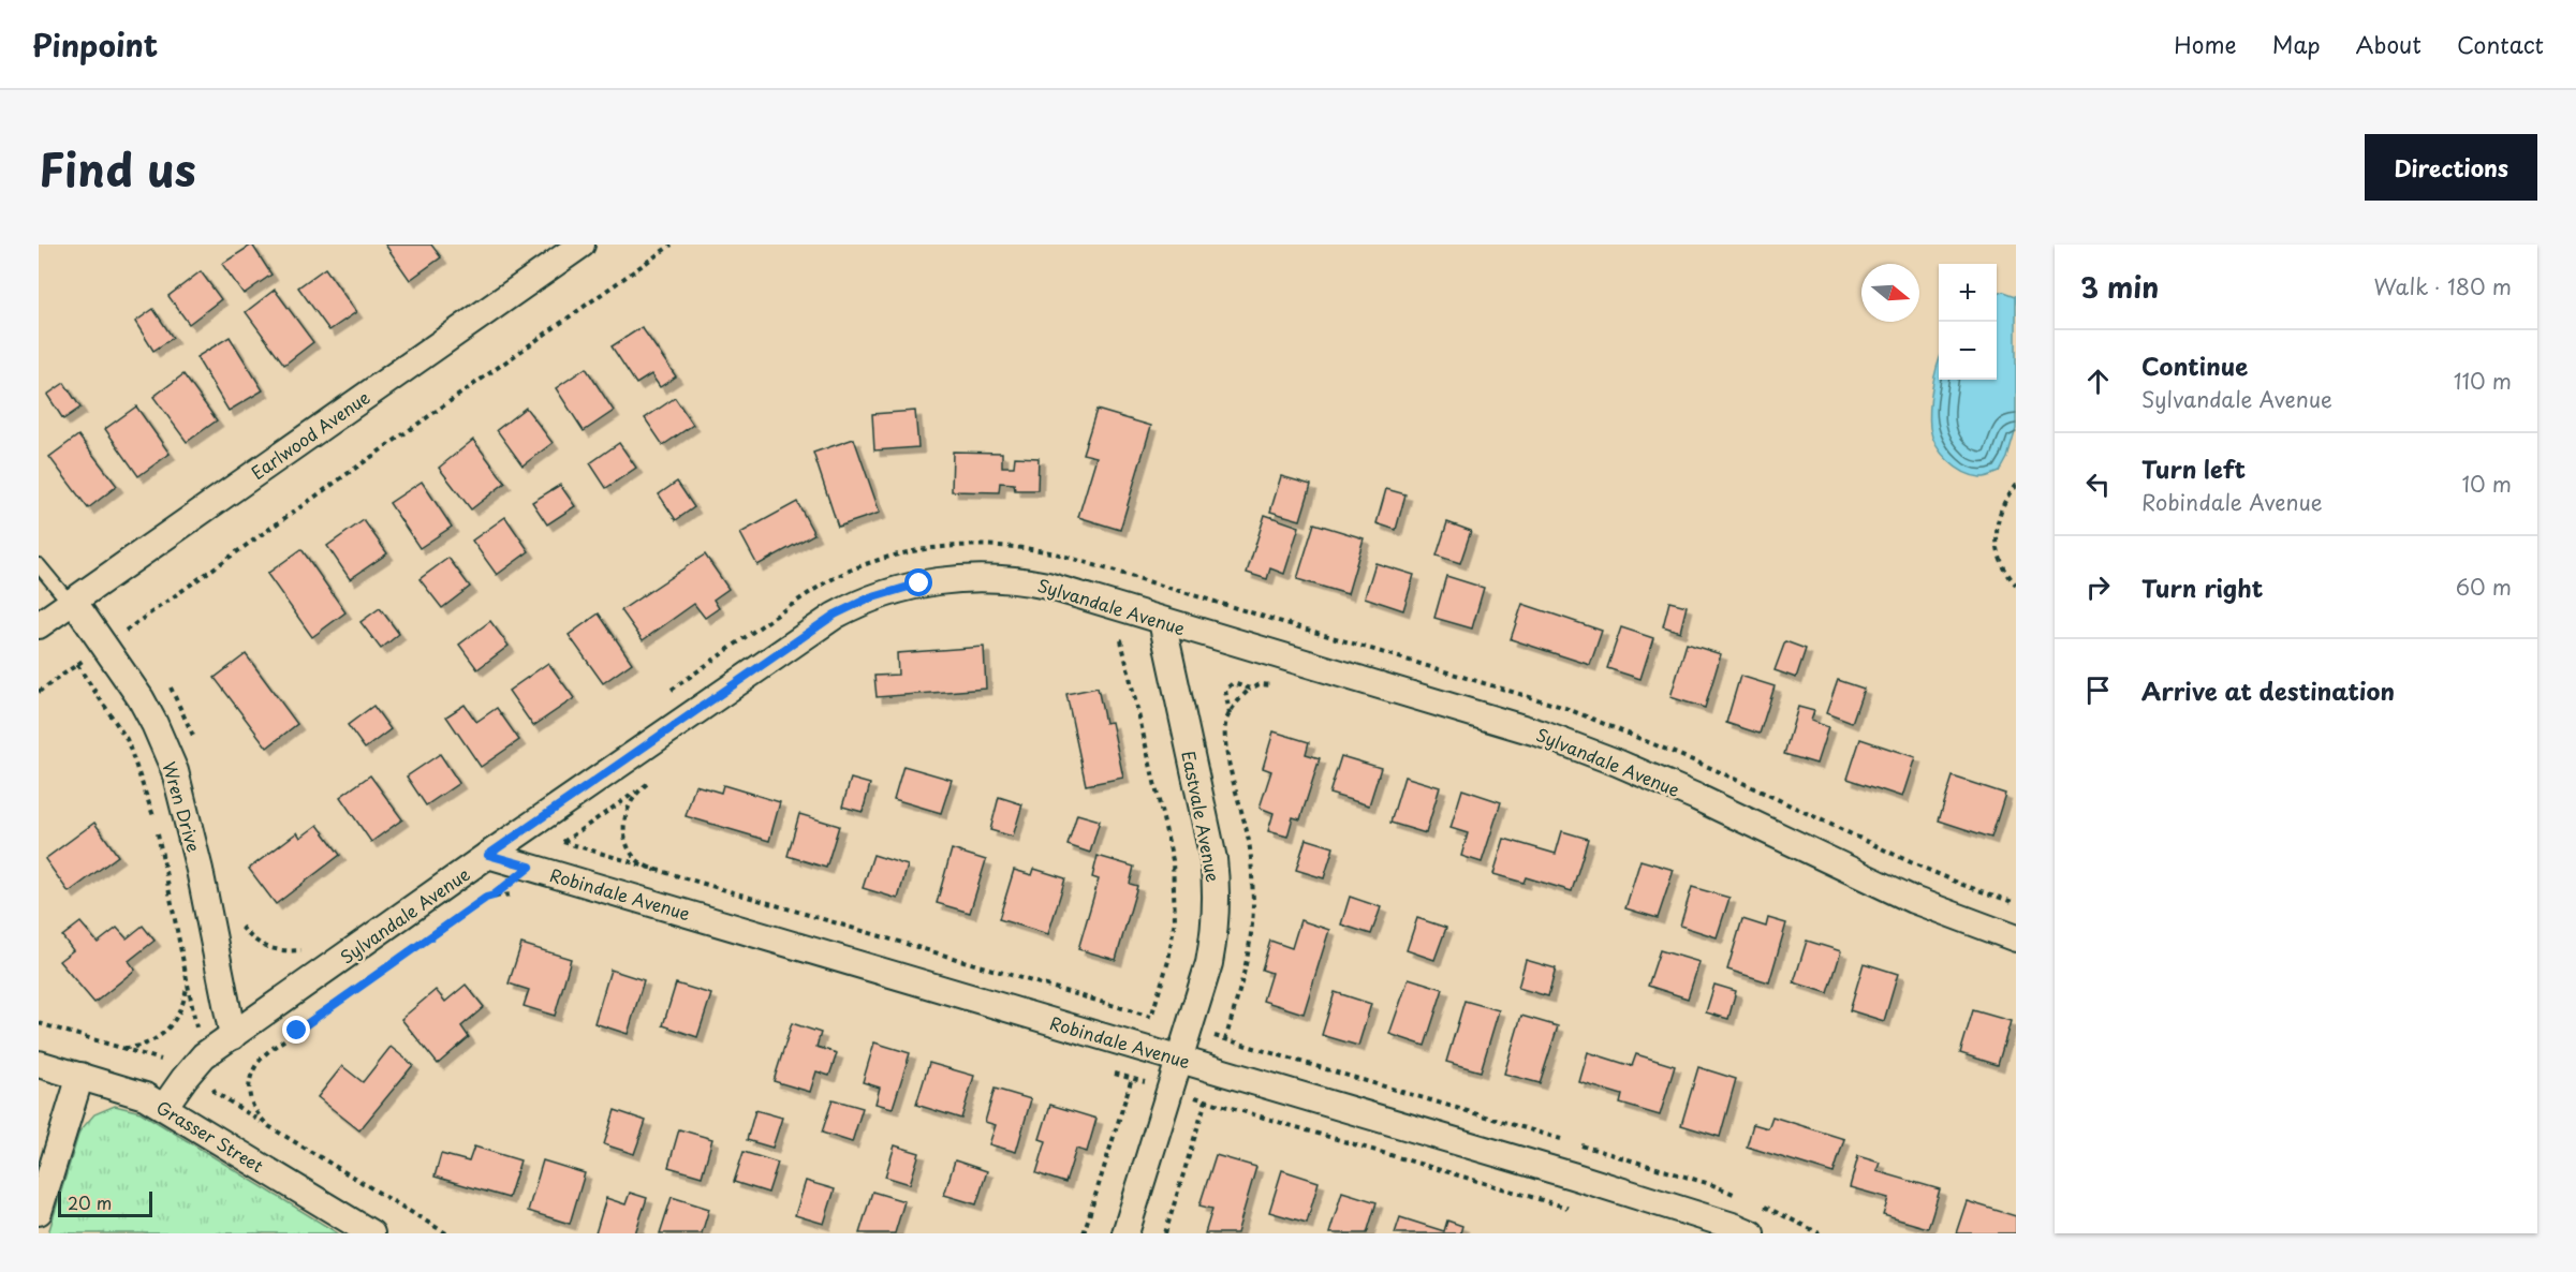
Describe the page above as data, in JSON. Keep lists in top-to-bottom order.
{
  "streets": {
    "street": [
      "Earlwood Avenue",
      "Sylvandale Avenue",
      "Wren Drive",
      "Eastvale Avenue",
      "Robindale Avenue",
      "Grasser Street"
    ]
  },
  "crossings": [
    ["Earlwood Avenue", "Wren Drive"],
    ["Sylvandale Avenue", "Wren Drive"],
    ["Sylvandale Avenue", "Eastvale Avenue"],
    ["Sylvandale Avenue", "Robindale Avenue"],
    ["Sylvandale Avenue", "Grasser Street"],
    ["Eastvale Avenue", "Robindale Avenue"]
  ],
  "scale_bar": "20 m",
  "north": "right",
  "page": {
    "header": "Pinpoint",
    "nav": [
      "Home",
      "Map",
      "About",
      "Contact"
    ],
    "title": "Find us",
    "buttons": "Directions",
    "heading": ["3 min", "Walk · 180 m"],
    "map_buttons": ["+", "−"],
    "list": [
      ["Continue", "Sylvandale Avenue", "110 m"],
      ["Turn left", "Robindale Avenue", "10 m"],
      ["Turn right", "60 m"],
      "Arrive at destination"
    ],
    "scale": "20 m"
  }
}
